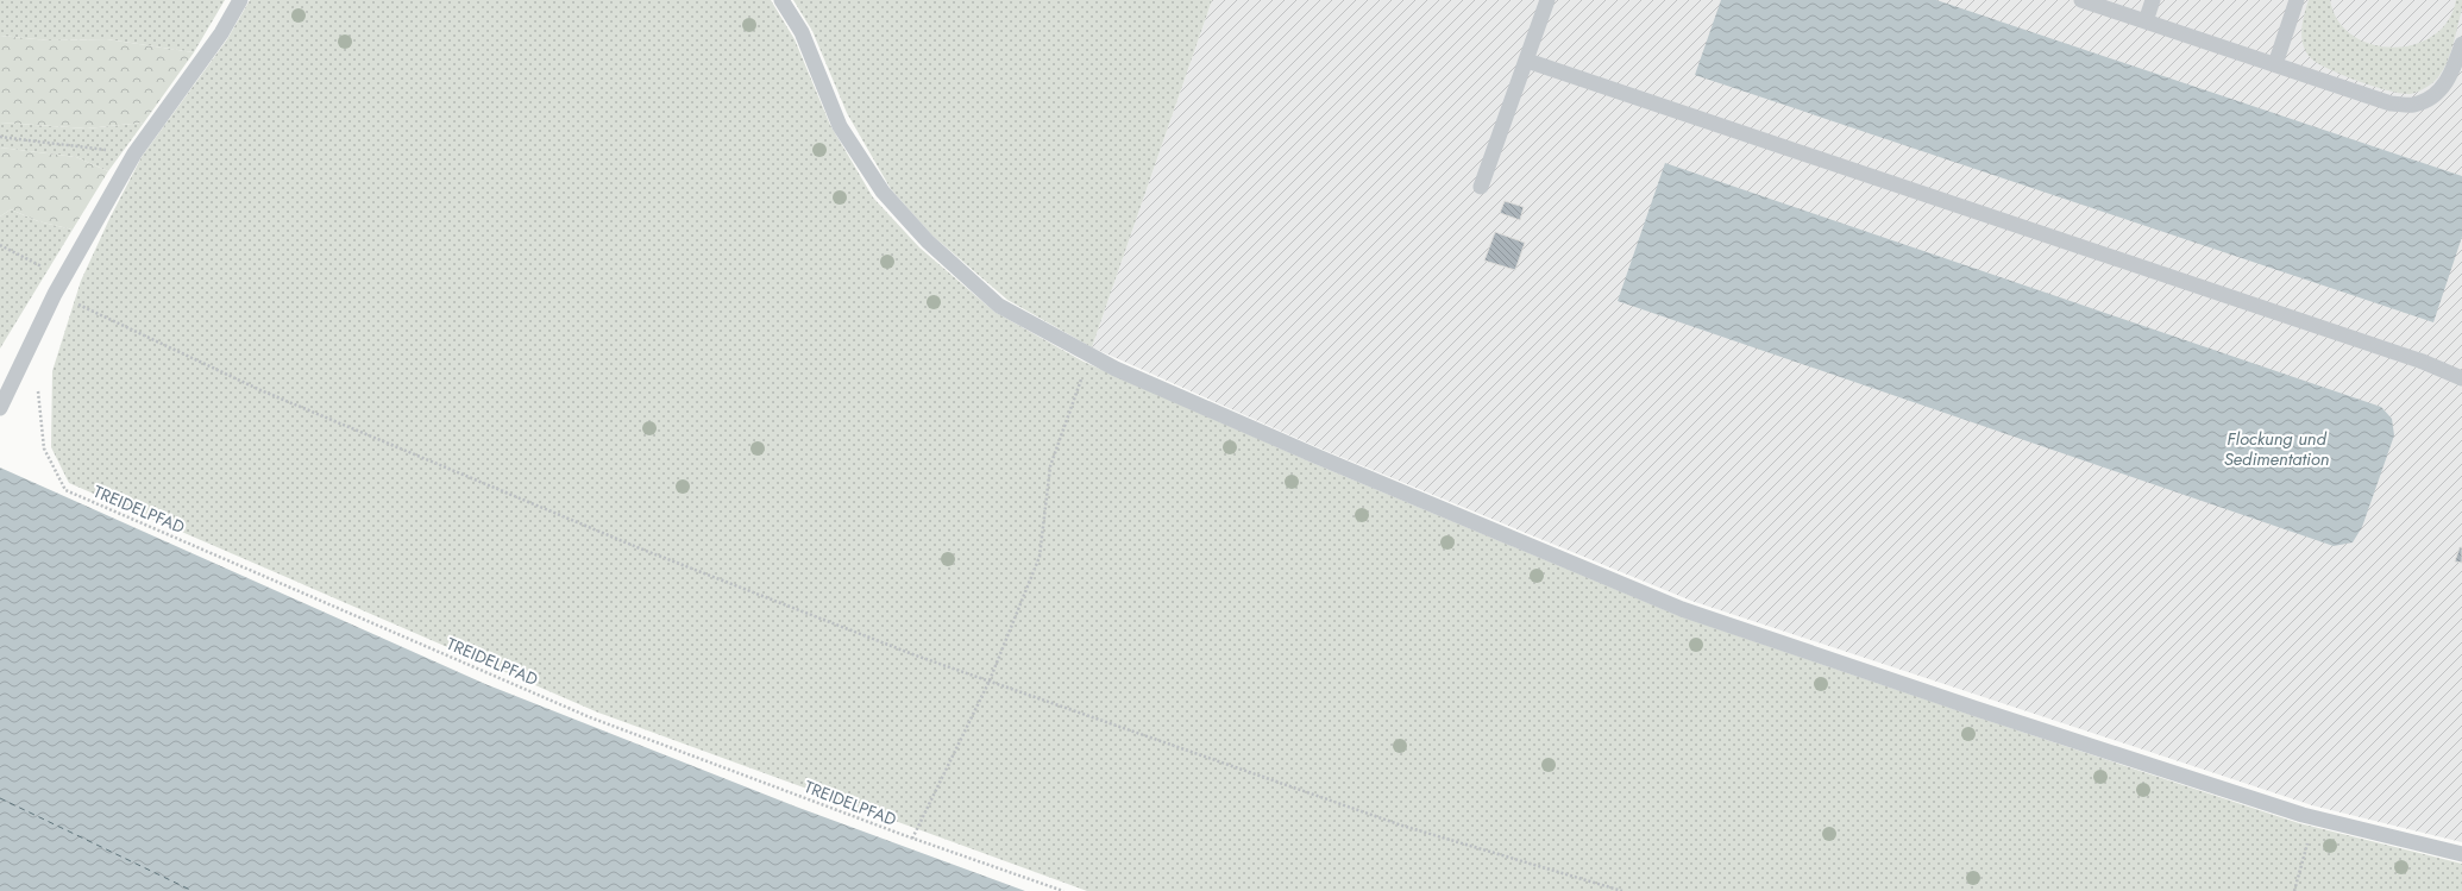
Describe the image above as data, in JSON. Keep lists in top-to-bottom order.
{
  "streets": {
    "path": ["TREIDELPFAD"]
  },
  "water": ["Flockung und Sedimentation"]
}
